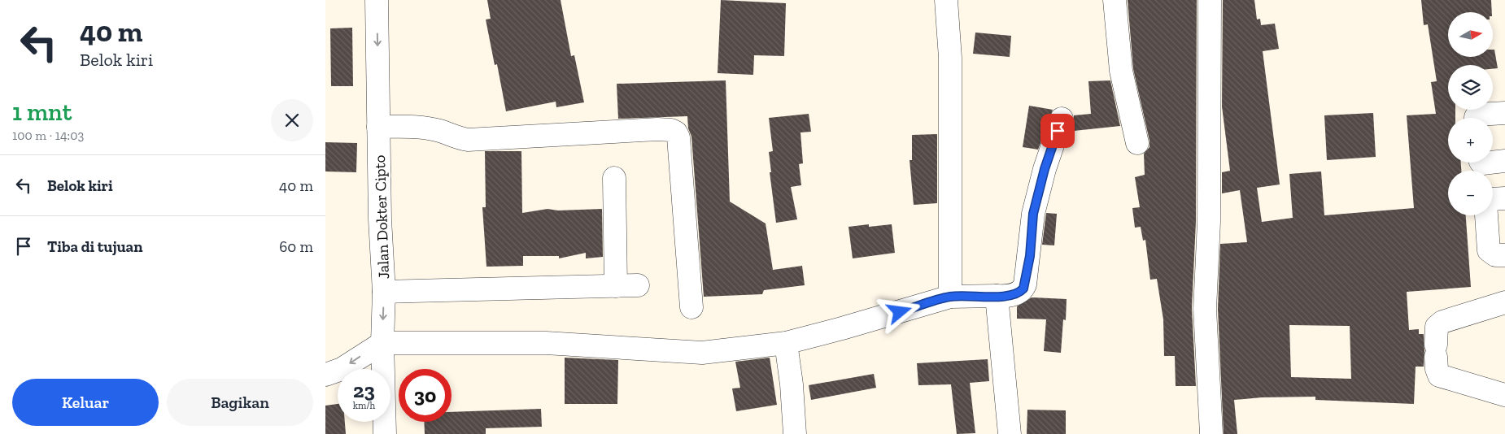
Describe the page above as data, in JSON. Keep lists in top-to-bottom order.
{
  "streets": {
    "street": ["Jalan Dokter Cipto"]
  },
  "one_way": ["Jalan Dokter Cipto"],
  "north": "right",
  "page": {
    "turn": ["40 m", "Belok kiri"],
    "map_buttons": ["+", "−"],
    "heading": ["1 mnt", "100 m · 14:03"],
    "list": [
      {
        "name": "Belok kiri",
        "value": "40 m"
      },
      {
        "name": "Tiba di tujuan",
        "value": "60 m"
      }
    ],
    "speed": "23 km/h",
    "limit": "30",
    "buttons": ["Keluar", "Bagikan"]
  }
}
